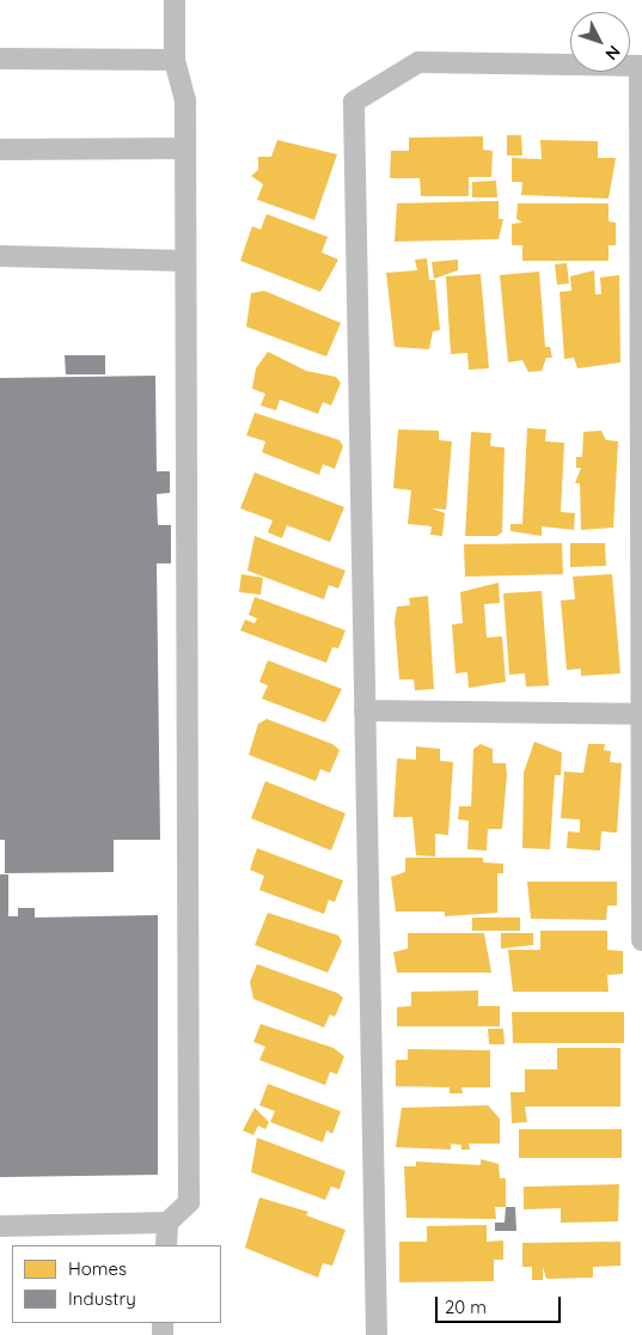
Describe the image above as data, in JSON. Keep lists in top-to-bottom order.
{
  "legend": ["Homes", "Industry"],
  "scale_bar": "20 m",
  "north": "bottom right"
}
